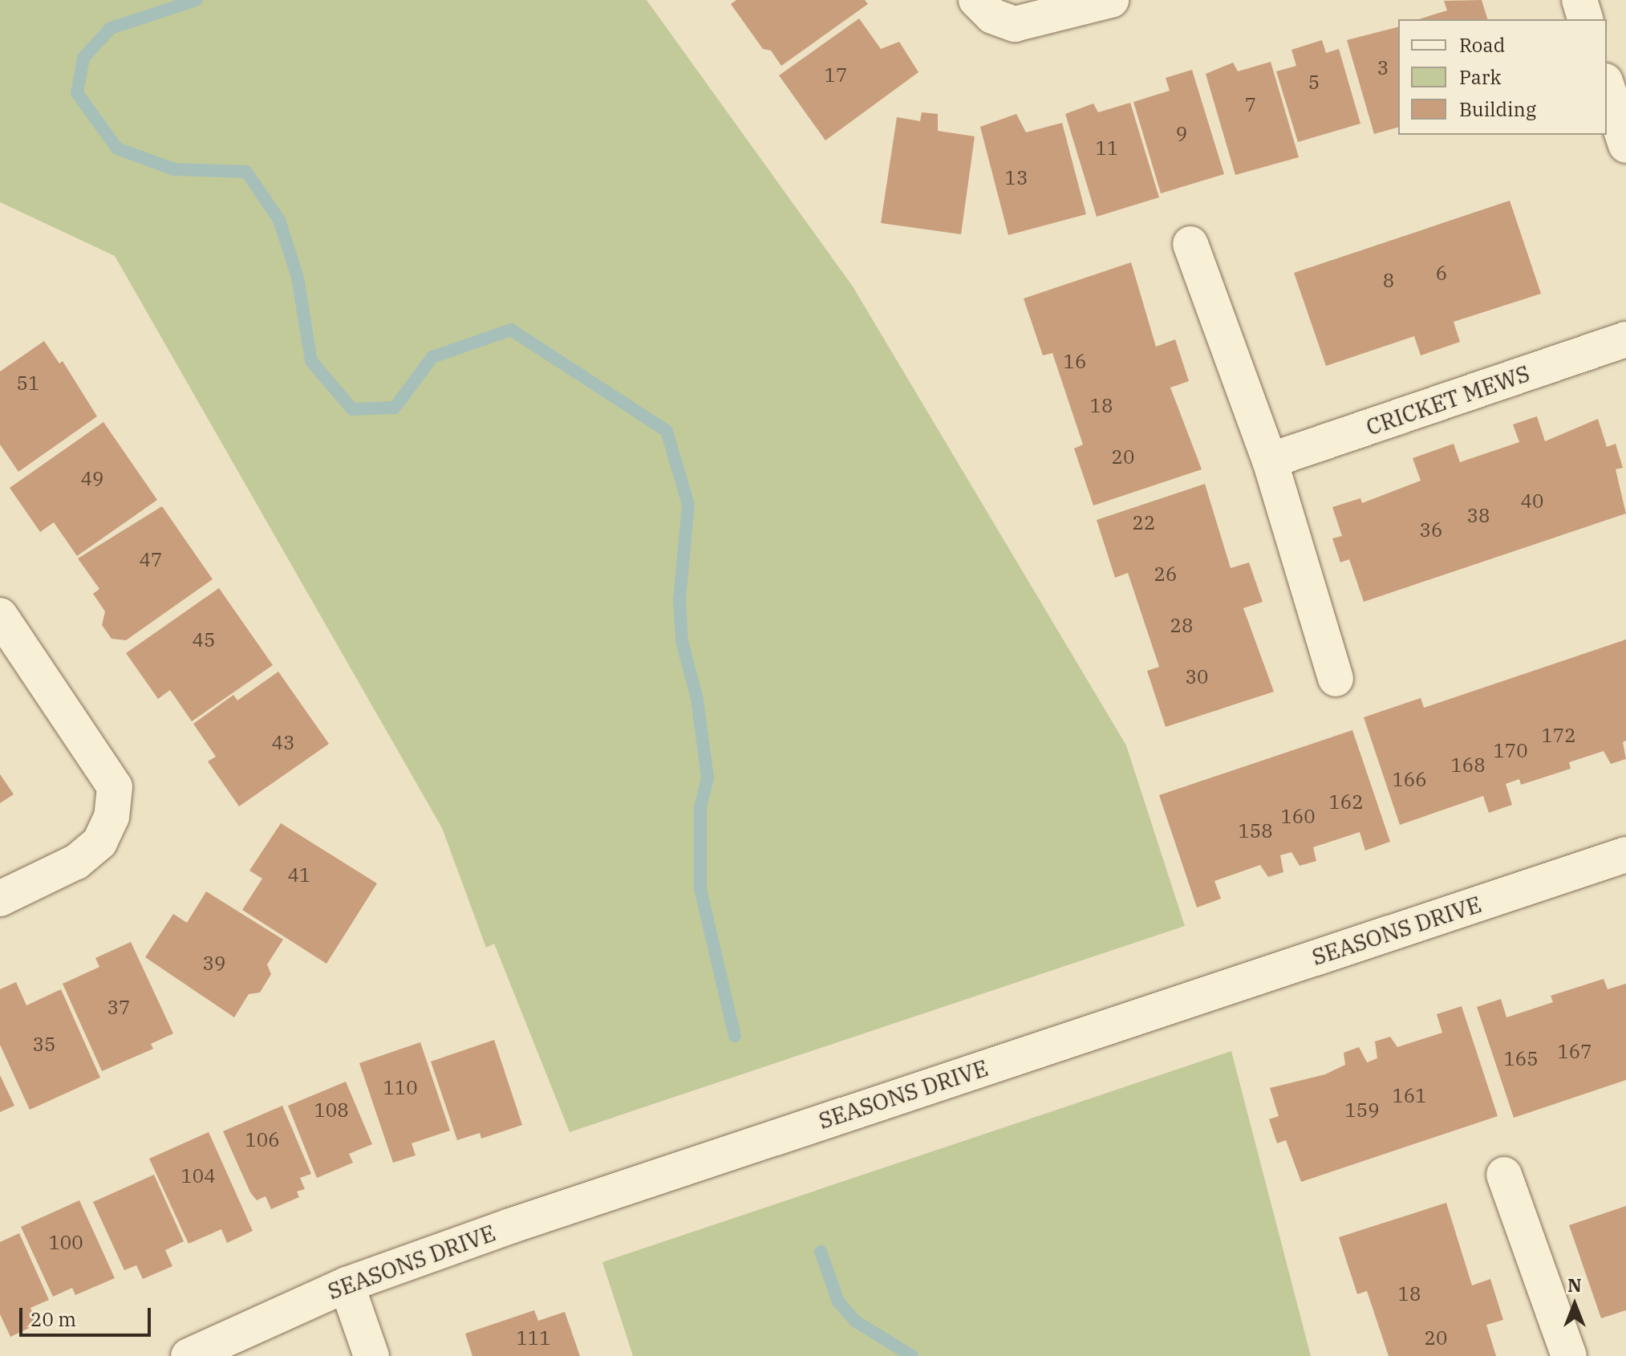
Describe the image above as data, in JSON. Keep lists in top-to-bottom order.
{
  "streets": {
    "street": ["CRICKET MEWS", "SEASONS DRIVE"]
  },
  "house_numbers": [
    "3",
    "17",
    "5",
    "7",
    "9",
    "11",
    "13",
    "6",
    "8",
    "16",
    "51",
    "18",
    "20",
    "49",
    "40",
    "38",
    "22",
    "36",
    "47",
    "26",
    "28",
    "45",
    "30",
    "172",
    "43",
    "170",
    "168",
    "166",
    "162",
    "160",
    "158",
    "41",
    "39",
    "37",
    "35",
    "167",
    "165",
    "110",
    "161",
    "108",
    "159",
    "106",
    "104",
    "100",
    "18",
    "111",
    "20"
  ],
  "legend": ["Road", "Park", "Building"],
  "scale_bar": "20 m",
  "north": "top"
}
